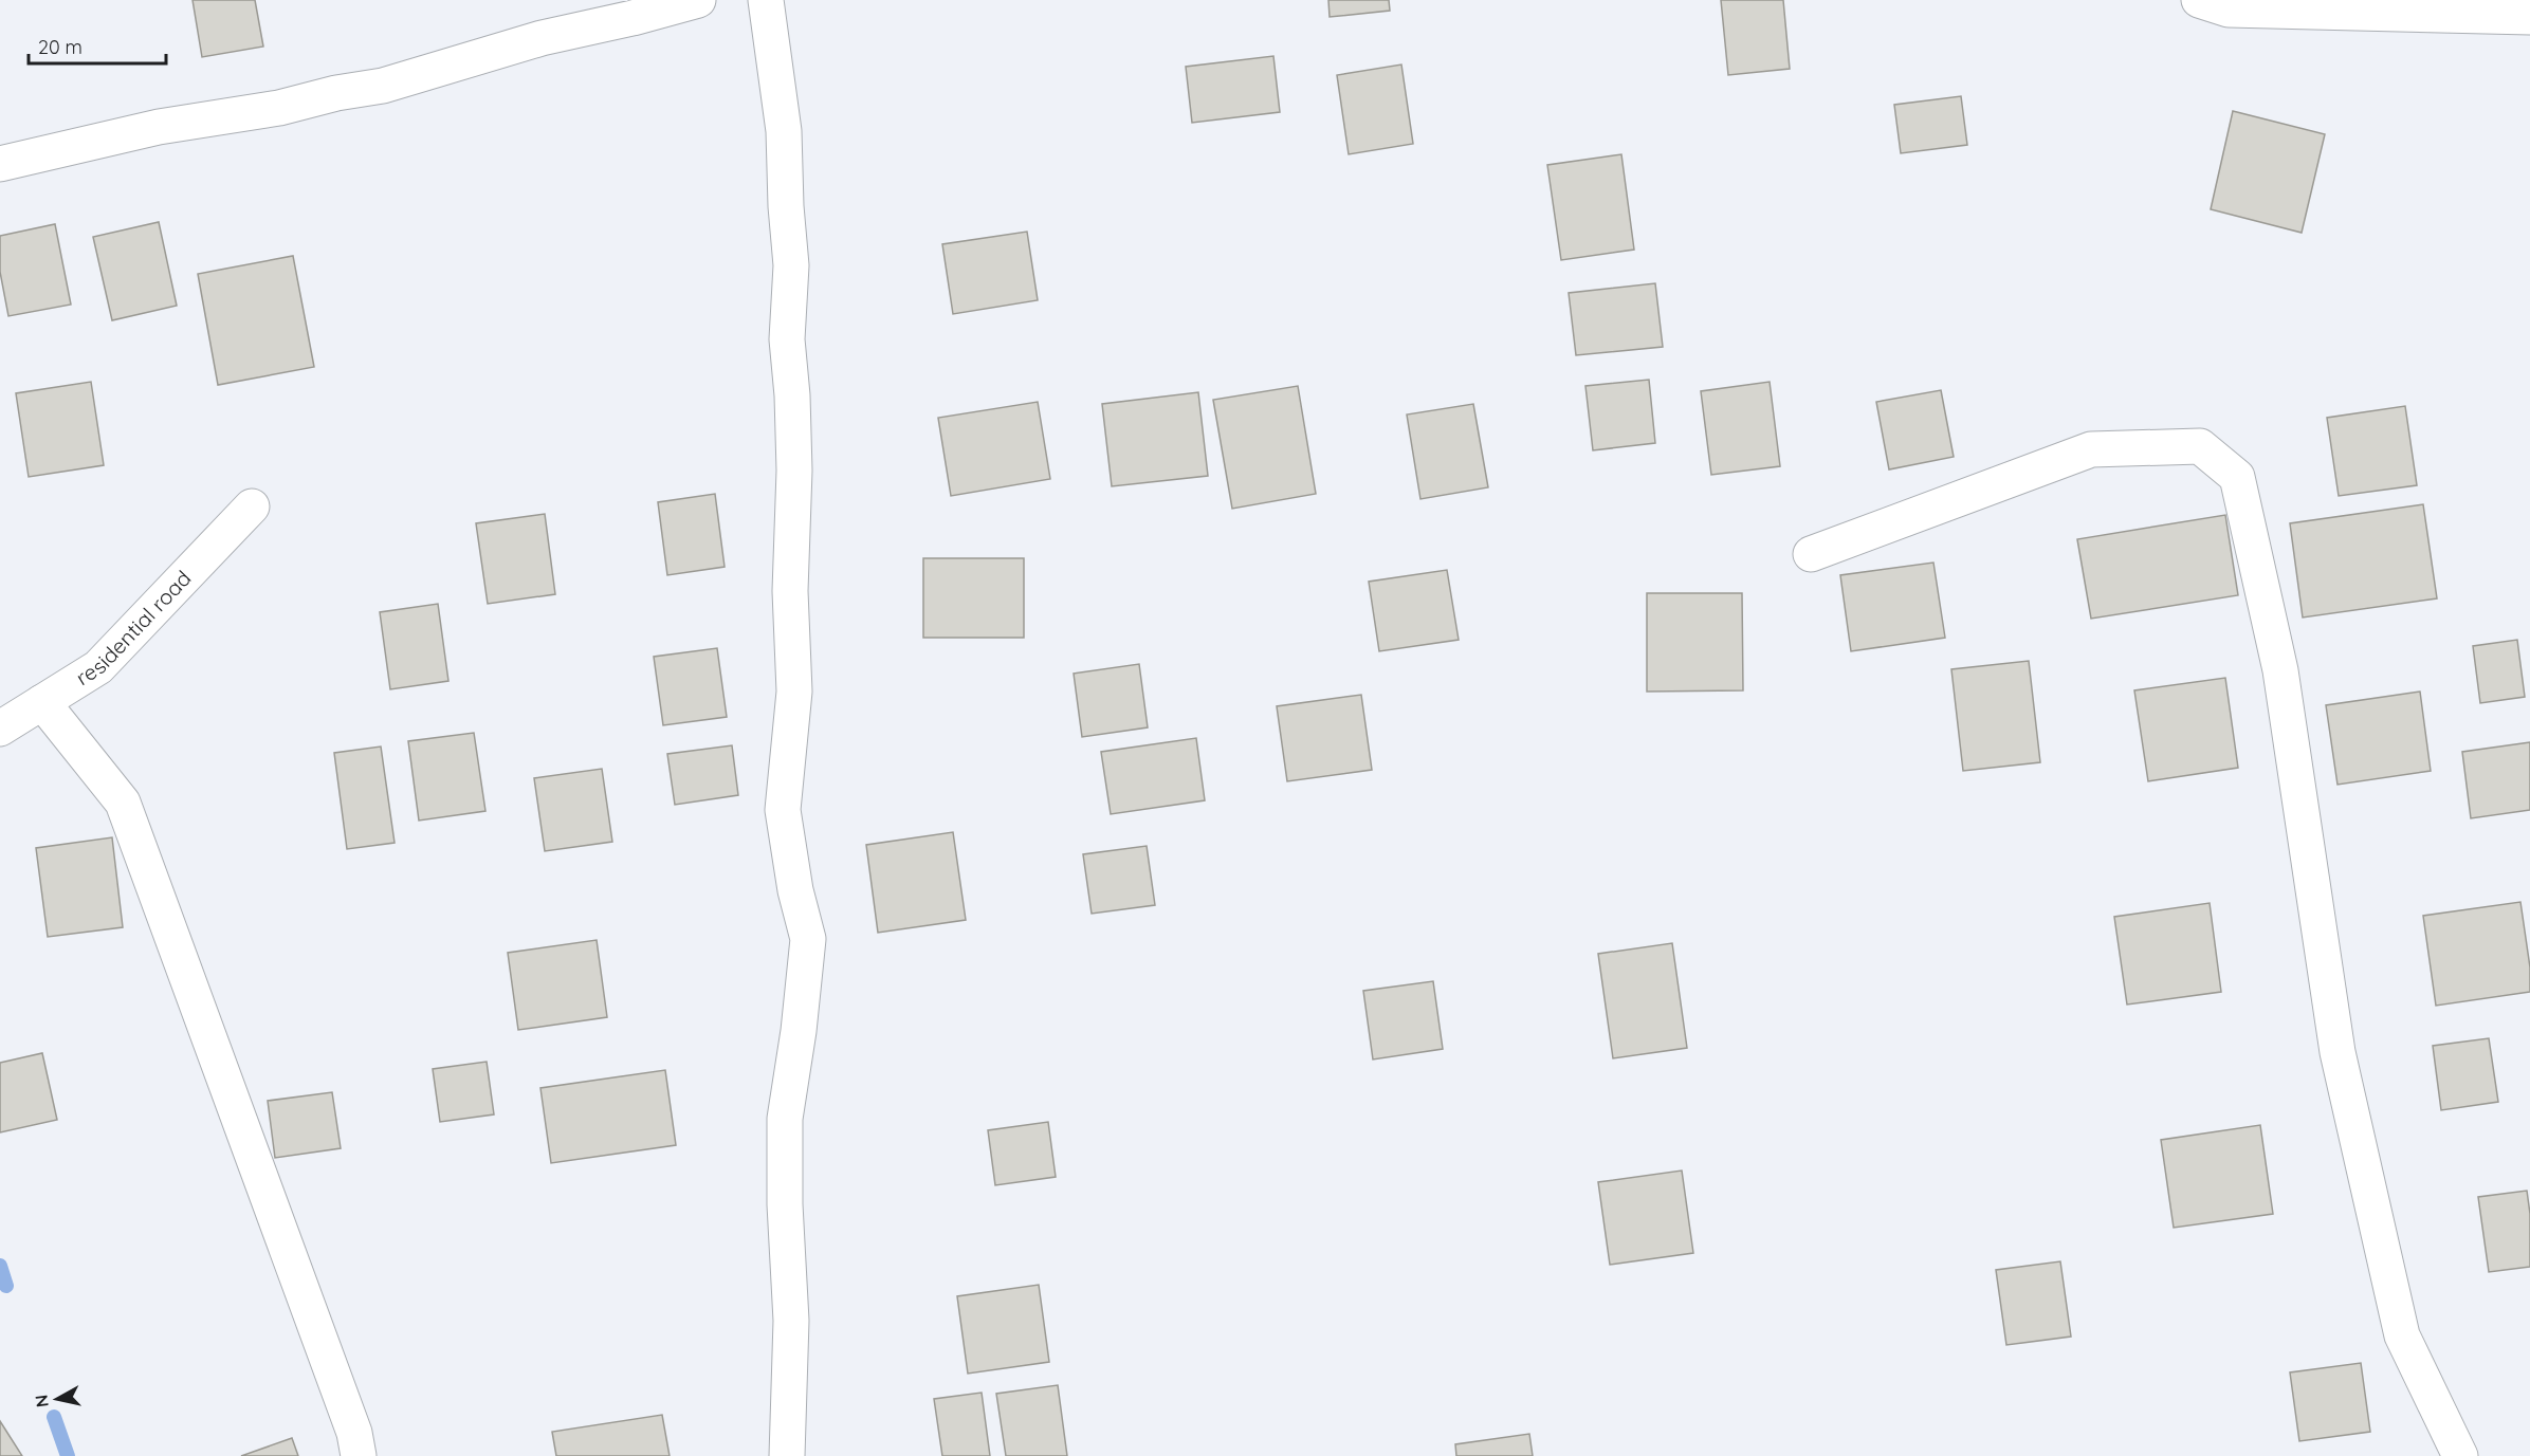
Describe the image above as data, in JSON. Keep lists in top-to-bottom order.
{
  "streets": {
    "street": ["residential road"]
  },
  "scale_bar": "20 m",
  "north": "left"
}
